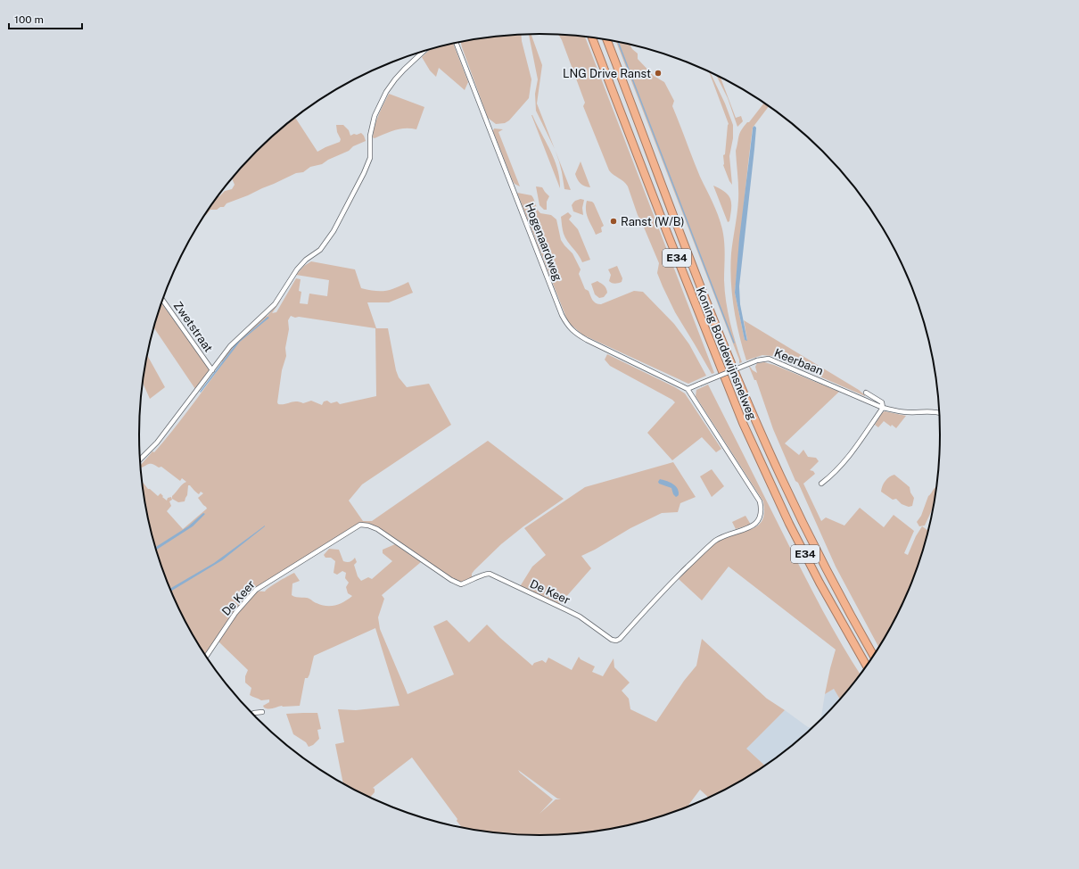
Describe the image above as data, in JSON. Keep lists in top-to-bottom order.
{
  "streets": {
    "highway": ["E34", "Koning Boudewijnsnelweg"],
    "street": [
      "Hogenaardweg",
      "Zwetstraat",
      "Keerbaan",
      "De Keer"
    ]
  },
  "crossings": [
    ["Hogenaardweg", "Keerbaan"],
    ["Hogenaardweg", "De Keer"],
    ["Keerbaan", "De Keer"]
  ],
  "places": ["LNG Drive Ranst", "Ranst (W/B)"],
  "scale_bar": "100 m"
}
